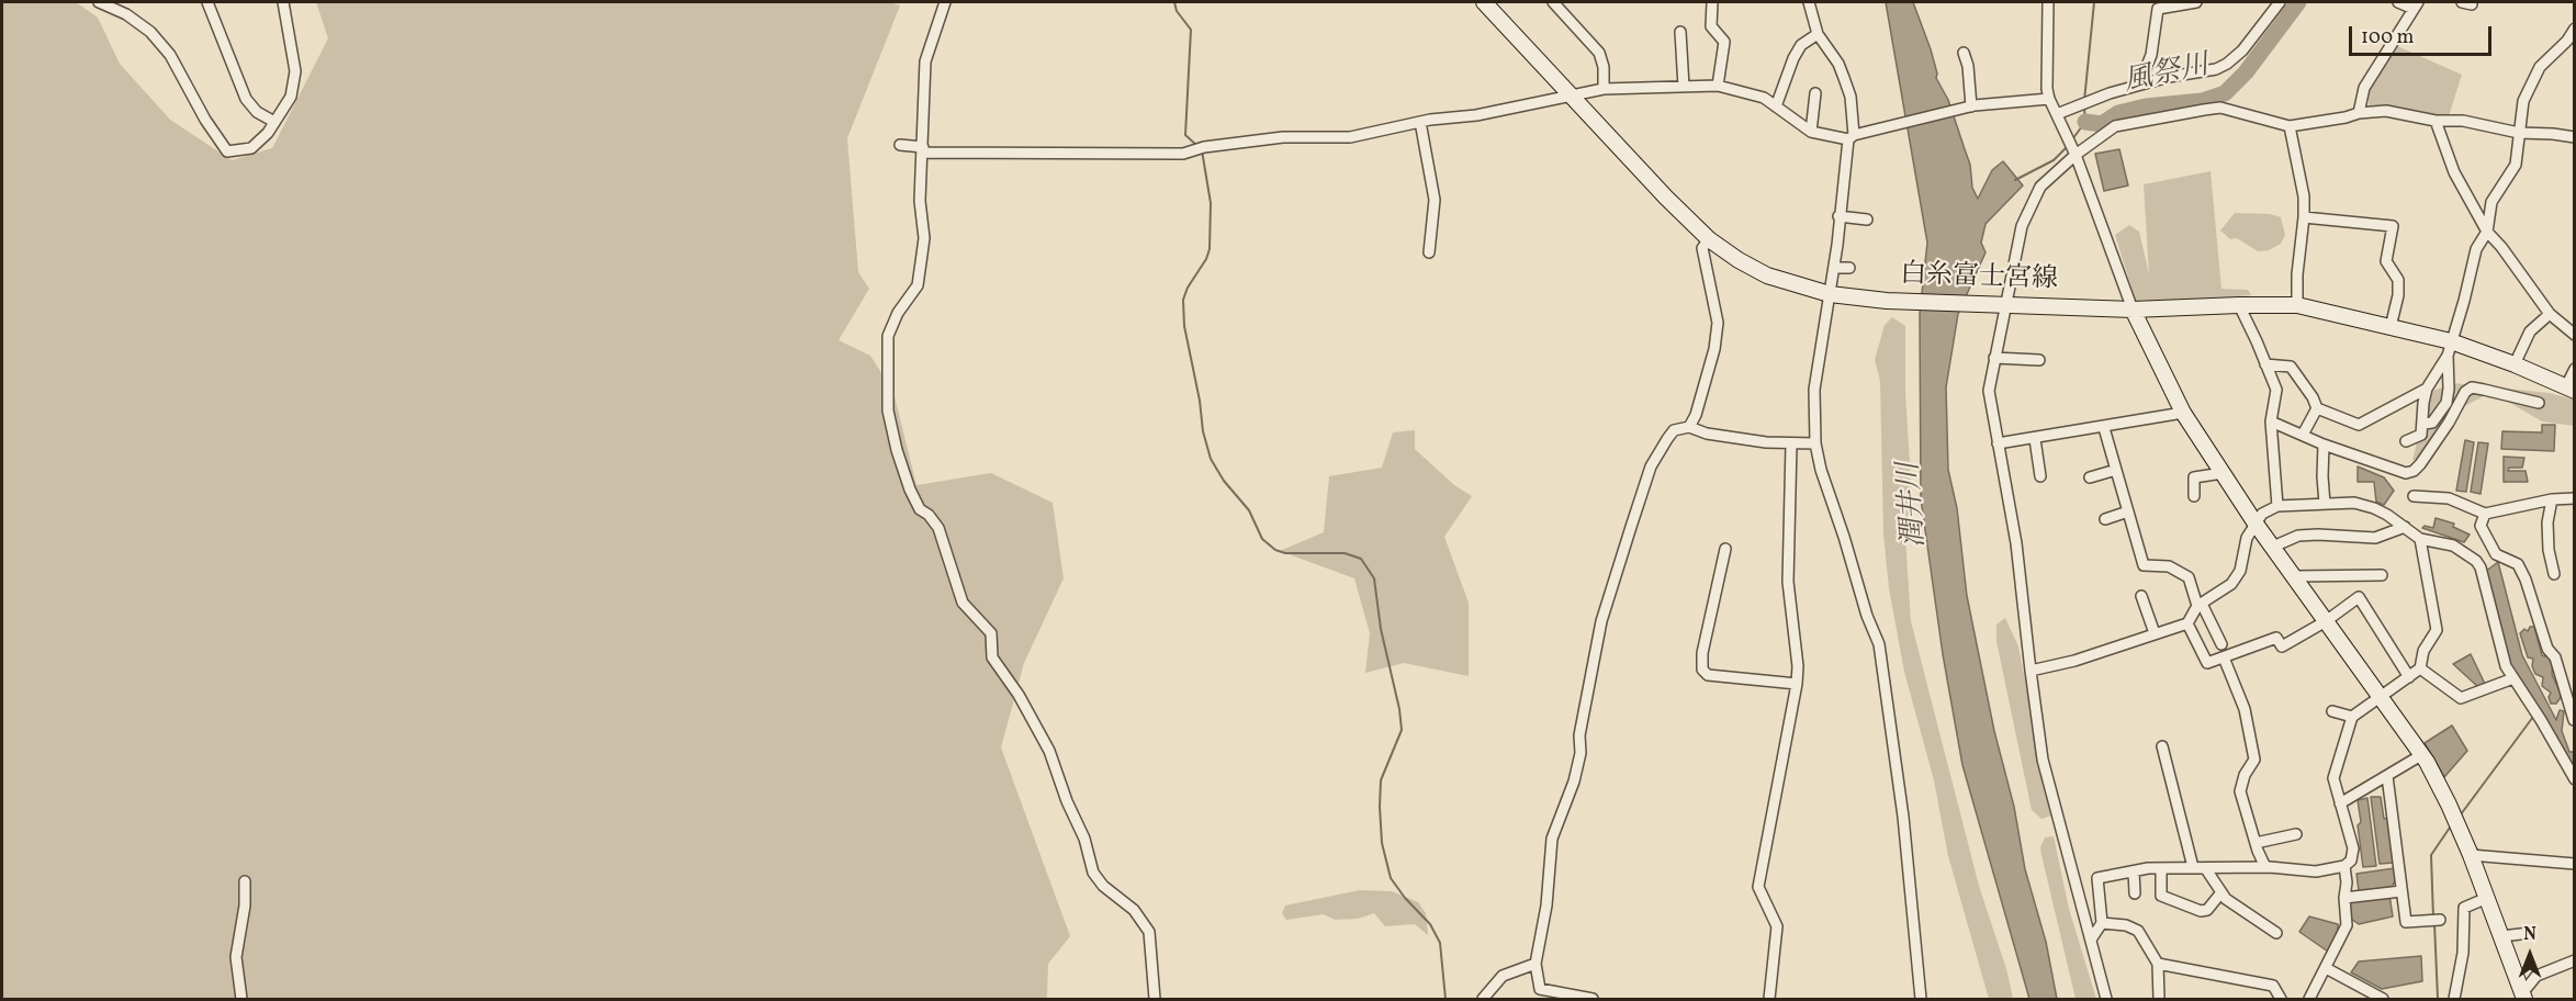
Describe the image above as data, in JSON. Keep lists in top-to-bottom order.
{
  "streets": {
    "main road": ["白糸富士宮線"]
  },
  "water": ["風祭川", "潤井川"],
  "scale_bar": "100 m",
  "north": "top"
}
